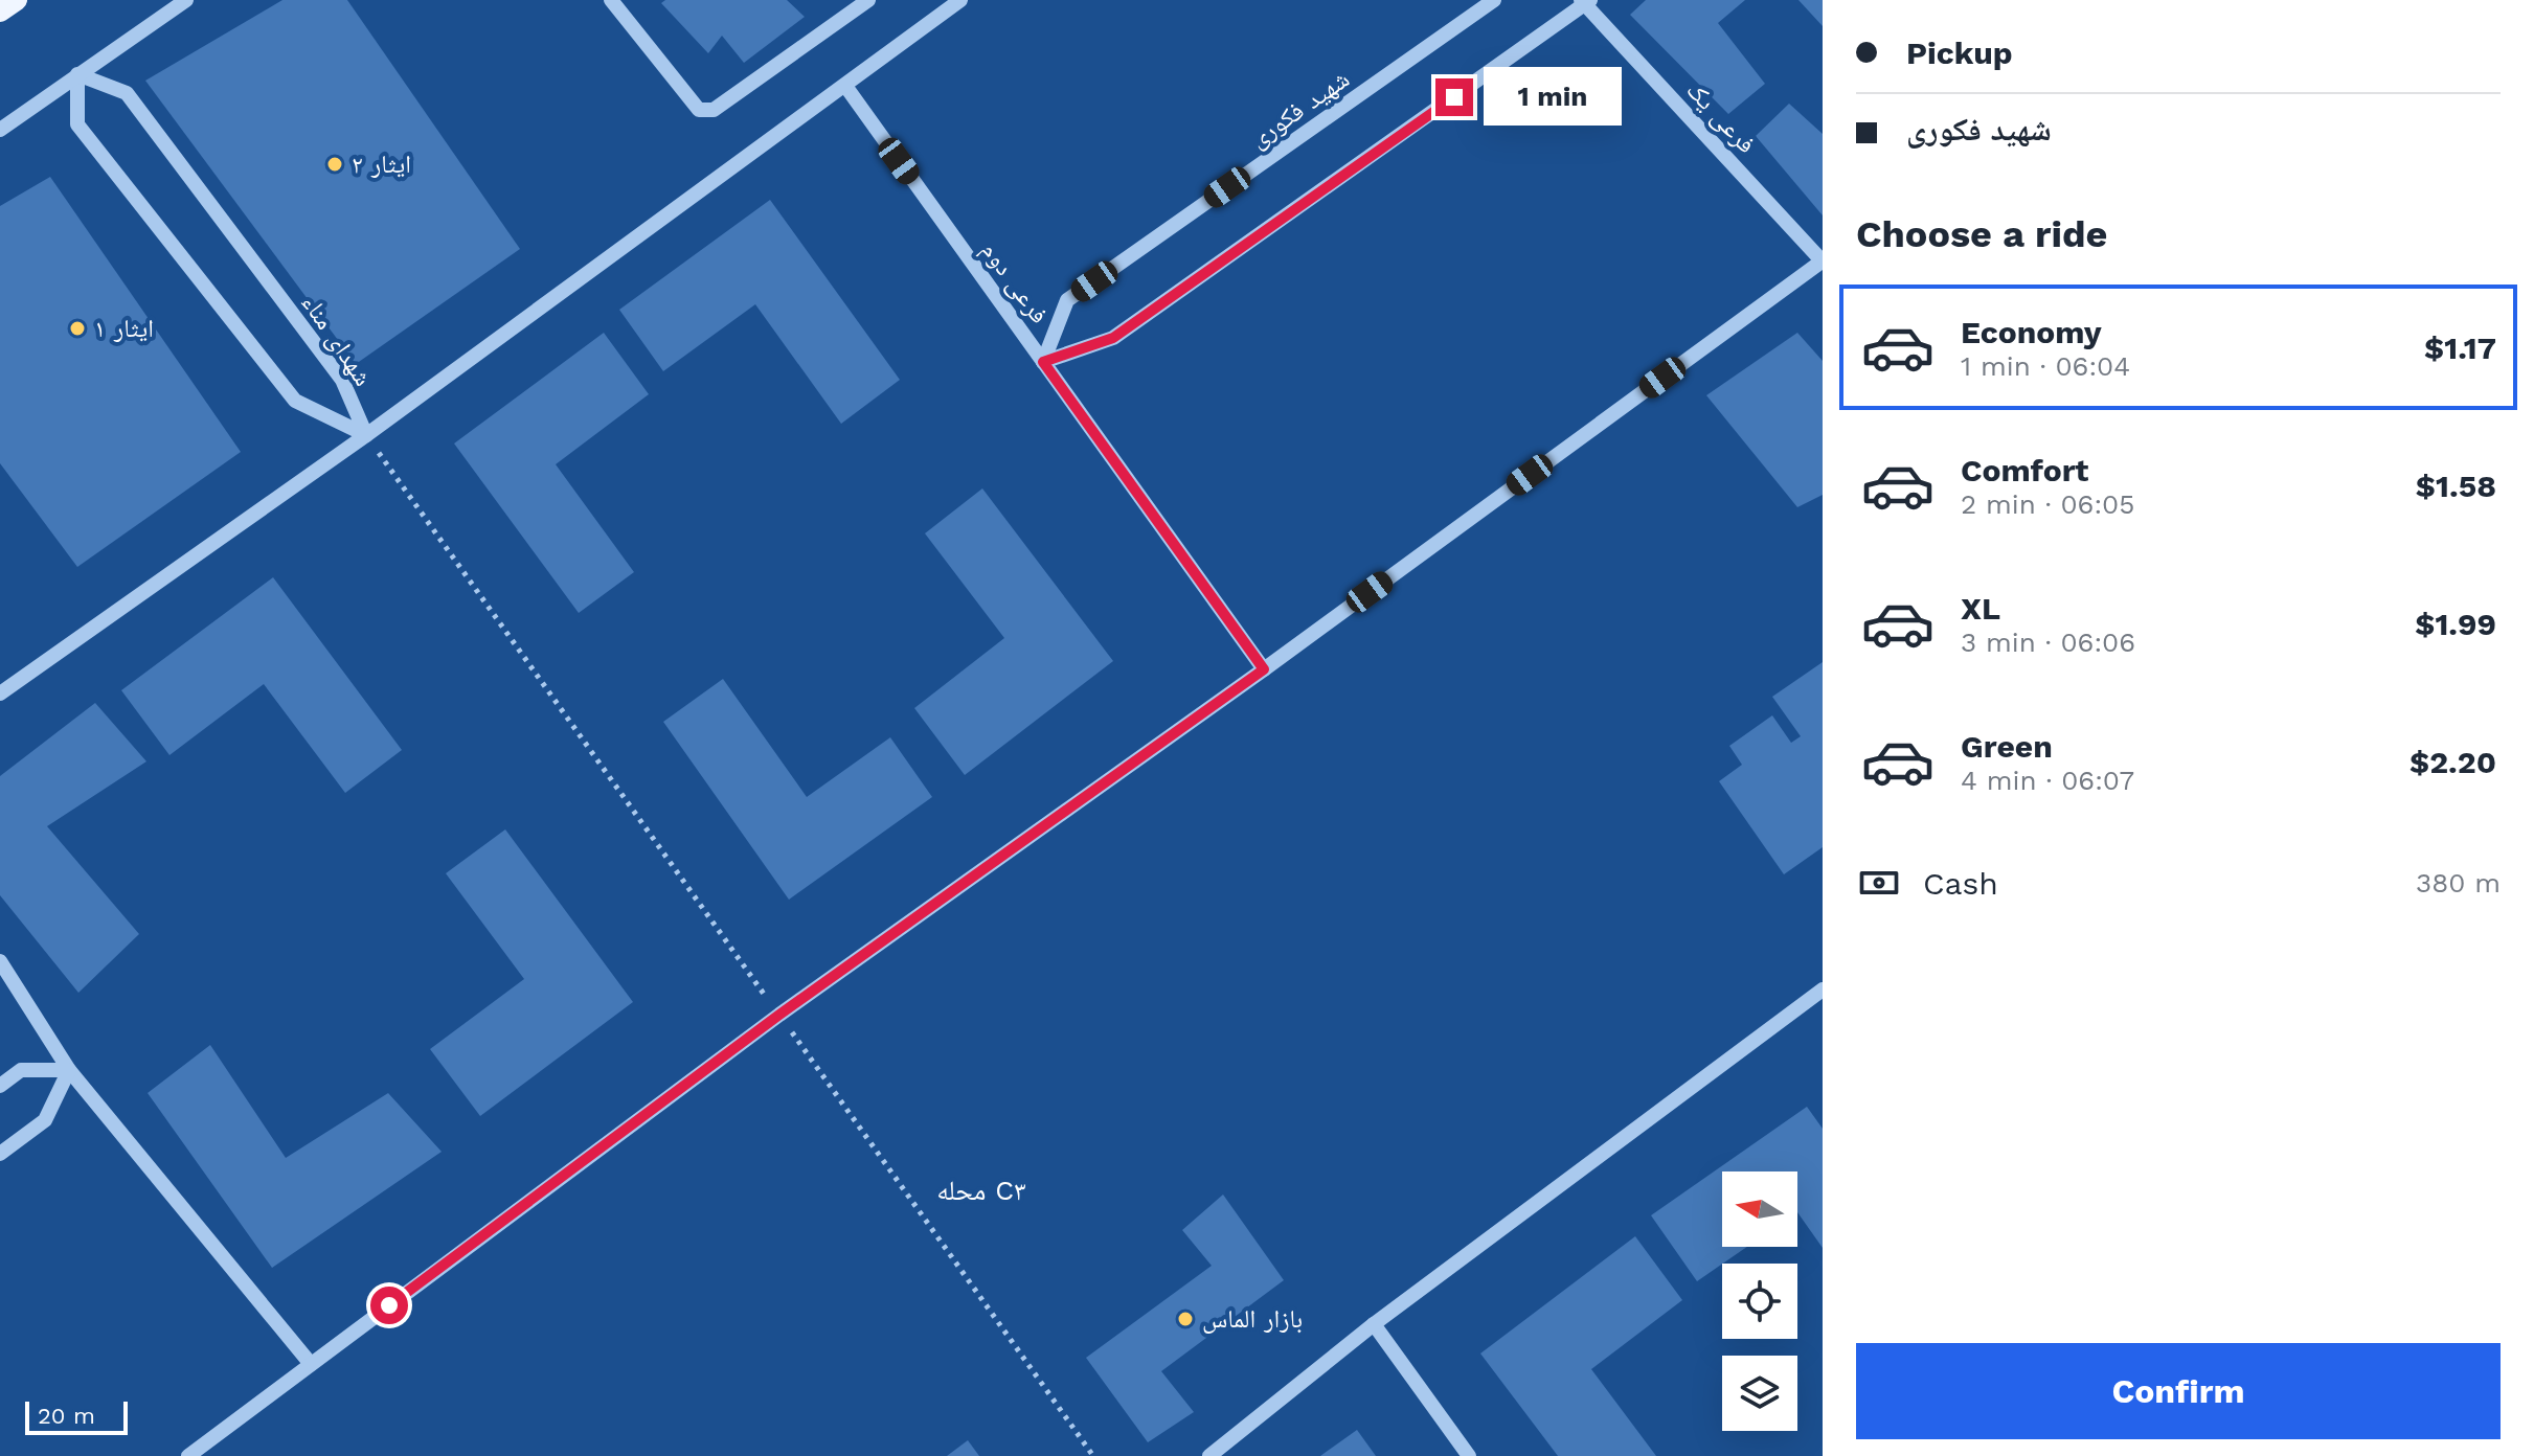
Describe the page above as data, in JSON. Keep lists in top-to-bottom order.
{
  "streets": {
    "street": [
      "شهید فکوری",
      "فرعی یک",
      "فرعی دوم",
      "شهدای مناء"
    ]
  },
  "crossings": [
    ["شهید فکوری", "فرعی دوم"]
  ],
  "districts": ["محله C۳"],
  "places": ["ایثار ۲", "ایثار ۱", "بازار الماس"],
  "scale_bar": "20 m",
  "north": "left",
  "page": {
    "banner": ["Pickup", "شهید فکوری"],
    "bubble": "1 min",
    "heading": "Choose a ride",
    "list": [
      {
        "name": "Economy",
        "note": "1 min · 06:04",
        "value": "$1.17"
      },
      {
        "name": "Comfort",
        "note": "2 min · 06:05",
        "value": "$1.58"
      },
      {
        "name": "XL",
        "note": "3 min · 06:06",
        "value": "$1.99"
      },
      {
        "name": "Green",
        "note": "4 min · 06:07",
        "value": "$2.20"
      }
    ],
    "pay": ["Cash", "380 m"],
    "buttons": "Confirm",
    "scale": "20 m"
  }
}
